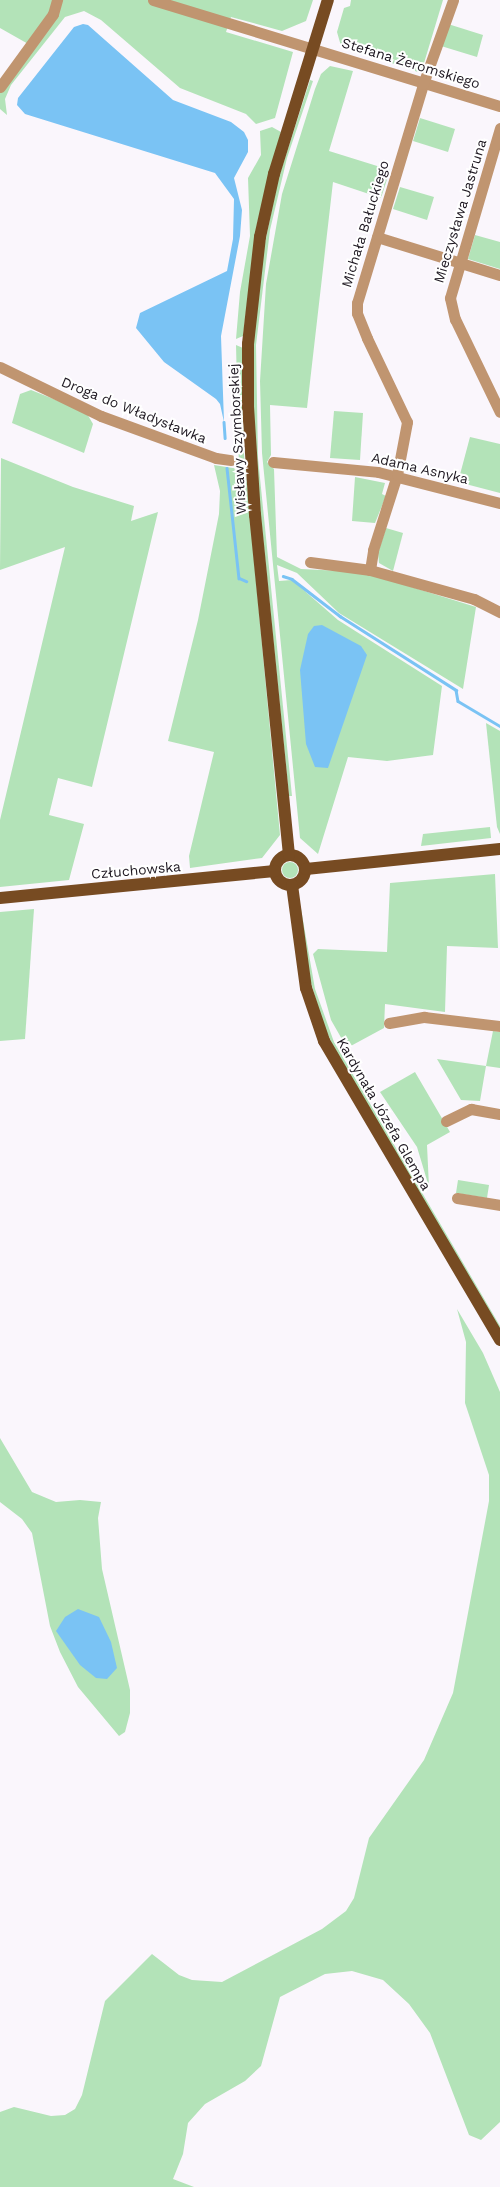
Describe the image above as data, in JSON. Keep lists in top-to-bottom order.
{
  "streets": {
    "main road": ["Wisławy Szymborskiej", "Człuchowska", "Kardynała Józefa Glempa"],
    "street": [
      "Stefana Żeromskiego",
      "Mieczysława Jastruna",
      "Michała Bałuckiego",
      "Droga do Władysławka",
      "Adama Asnyka"
    ]
  },
  "crossings": [
    ["Stefana Żeromskiego", "Michała Bałuckiego"],
    ["Stefana Żeromskiego", "Wisławy Szymborskiej"],
    ["Michała Bałuckiego", "Adama Asnyka"],
    ["Wisławy Szymborskiej", "Człuchowska"],
    ["Wisławy Szymborskiej", "Kardynała Józefa Glempa"],
    ["Człuchowska", "Kardynała Józefa Glempa"]
  ]
}
